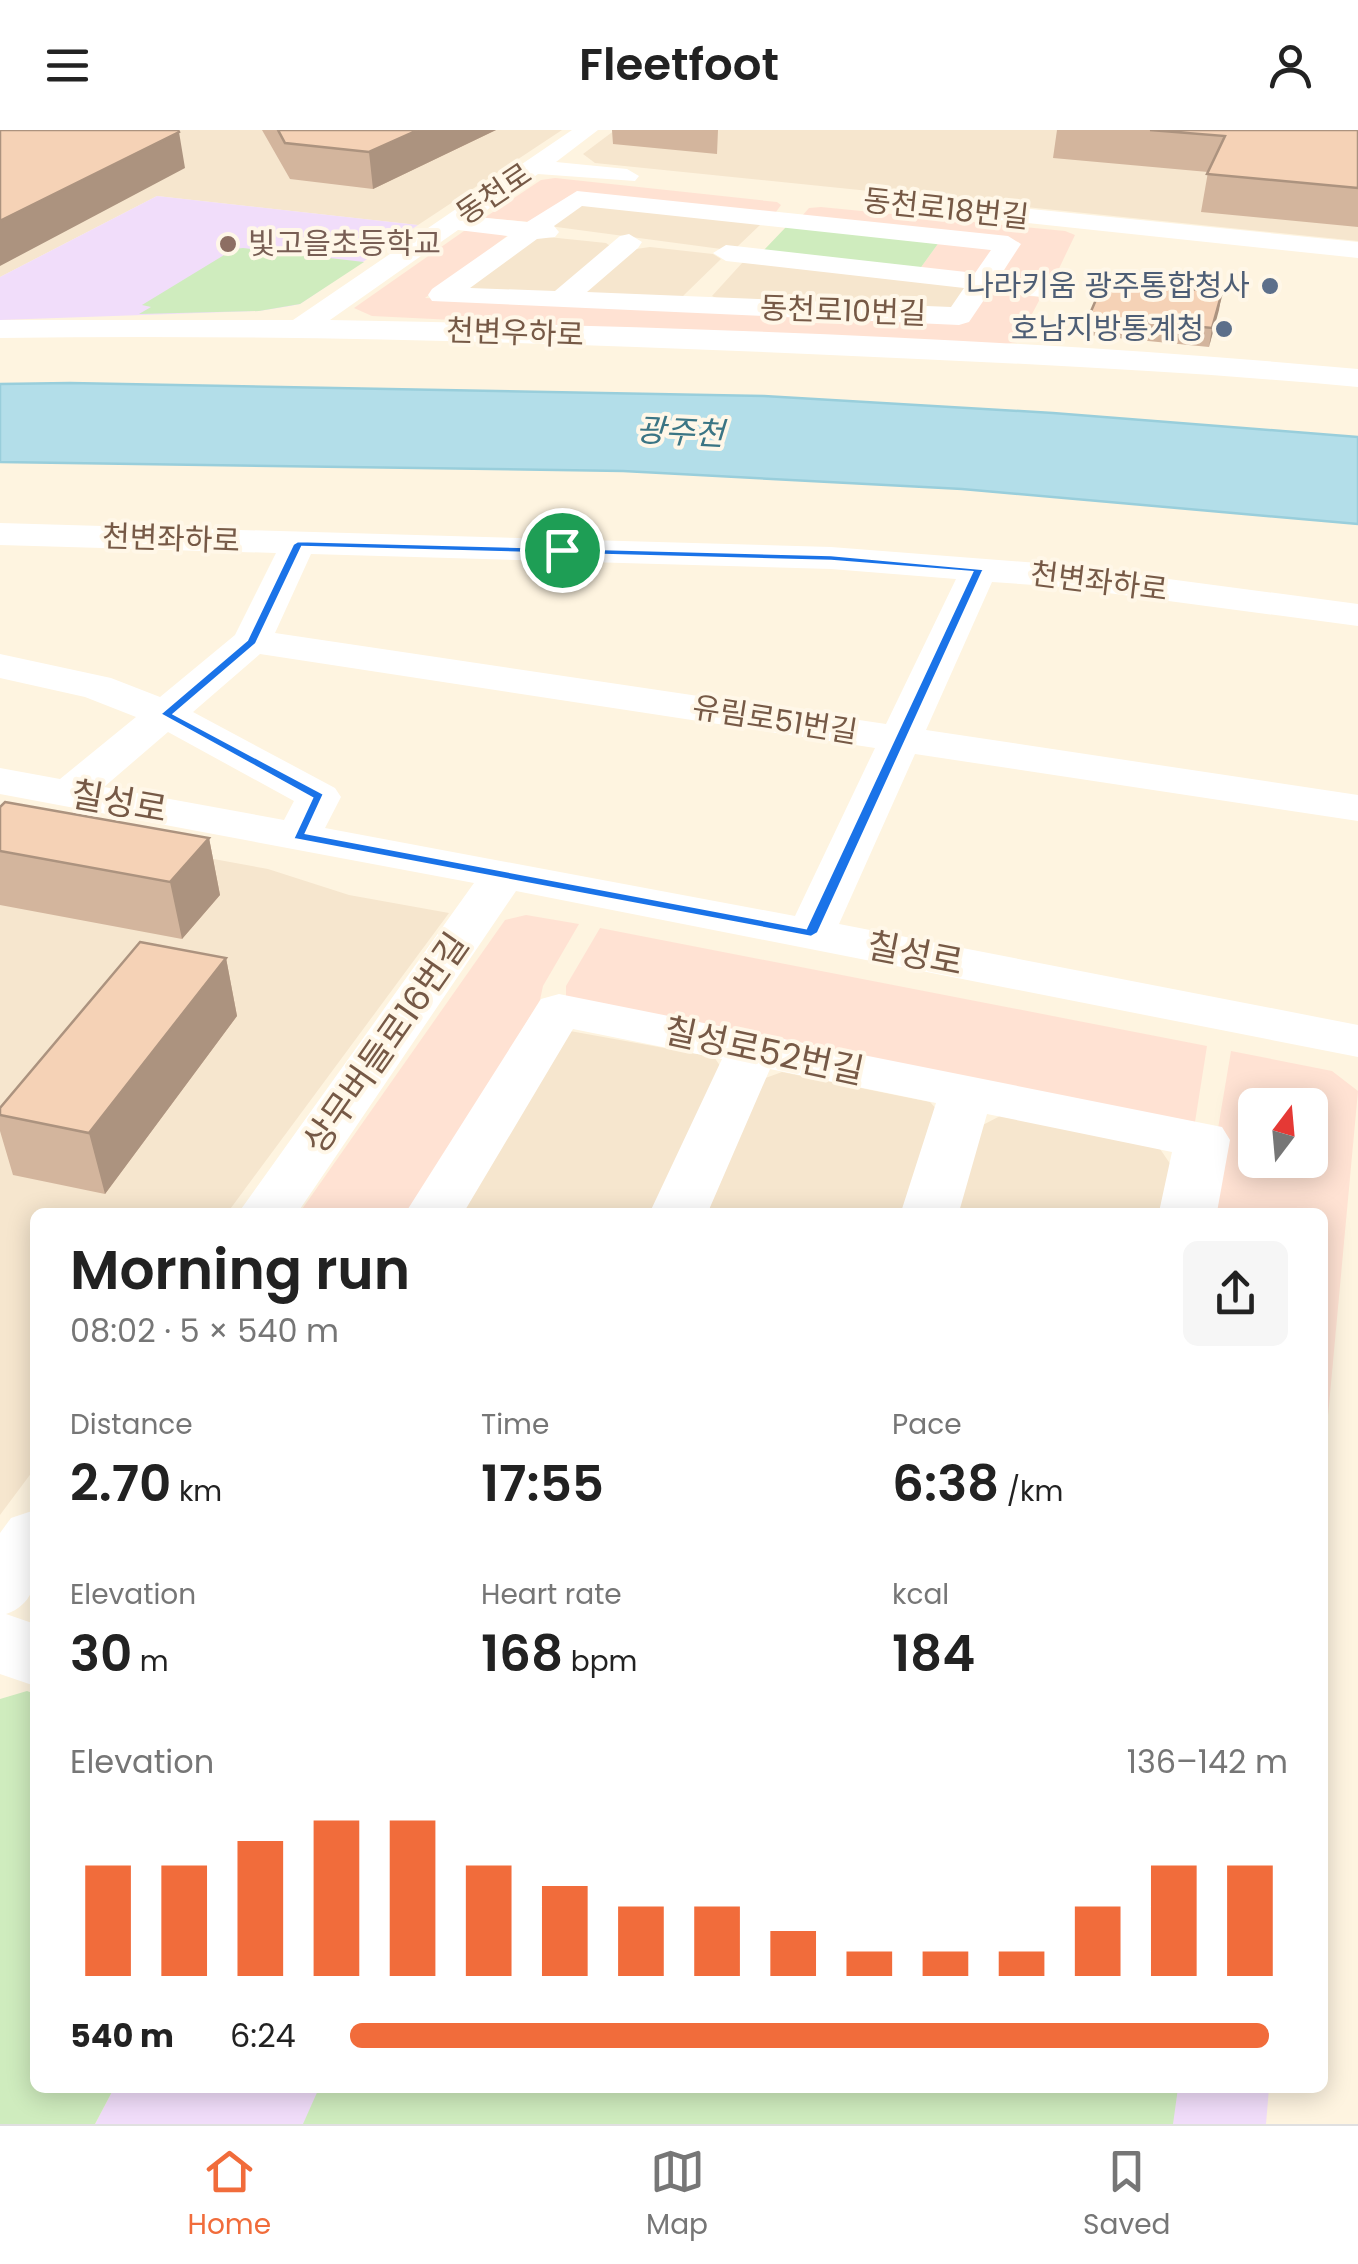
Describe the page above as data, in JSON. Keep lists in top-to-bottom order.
{
  "streets": {
    "street": [
      "동천로",
      "동천로18번길",
      "동천로10번길",
      "천변우하로",
      "천변좌하로",
      "유림로51번길",
      "칠성로",
      "상무버들로16번길",
      "칠성로52번길"
    ]
  },
  "crossings": [
    ["동천로", "천변우하로"],
    ["동천로18번길", "동천로10번길"],
    ["칠성로", "상무버들로16번길"]
  ],
  "water": ["광주천"],
  "places": ["빛고을초등학교", "나라키움 광주통합청사", "호남지방통계청"],
  "north": "top",
  "page": {
    "header": "Fleetfoot",
    "heading": ["Morning run", "08:02 · 5 × 540 m"],
    "stats": [
      ["Distance", "2.70 km"],
      ["Time", "17:55"],
      ["Pace", "6:38 /km"],
      ["Elevation", "30 m"],
      ["Heart rate", "168 bpm"],
      ["kcal", "184"]
    ],
    "chart": ["Elevation", "136–142 m"],
    "list": [
      {
        "name": "540 m",
        "note": "6:24"
      }
    ],
    "tabs": ["Home", "Map", "Saved"]
  }
}
